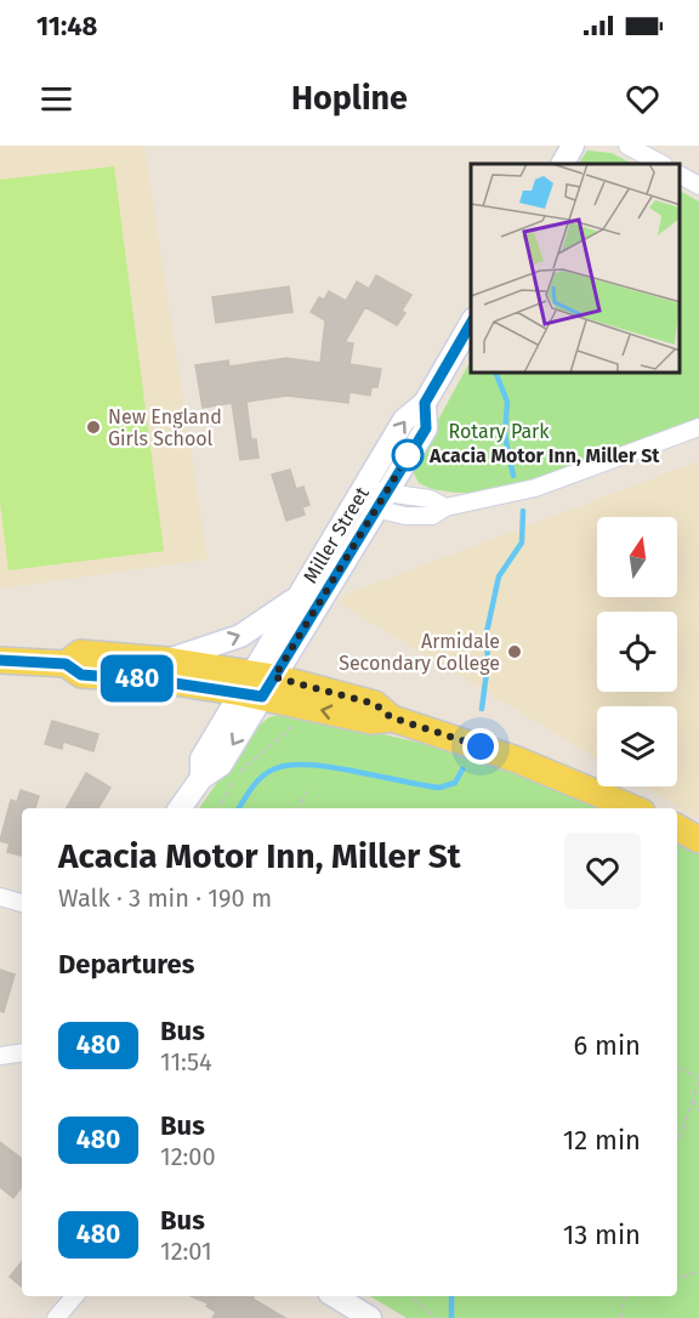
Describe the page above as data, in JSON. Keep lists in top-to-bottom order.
{
  "streets": {
    "main road": ["Miller Street"]
  },
  "parks": ["Rotary Park"],
  "places": ["New England Girls School", "Acacia Motor Inn, Miller St", "Armidale Secondary College"],
  "lines": ["bus line 480"],
  "north": "top",
  "page": {
    "status": "11:48",
    "header": "Hopline",
    "on_map": "480",
    "heading": [
      ["Acacia Motor Inn, Miller St", "Walk · 3 min · 190 m"],
      "Departures"
    ],
    "list": [
      {
        "mark": "480",
        "name": "Bus",
        "note": "11:54",
        "value": "6 min"
      },
      {
        "mark": "480",
        "name": "Bus",
        "note": "12:00",
        "value": "12 min"
      },
      {
        "mark": "480",
        "name": "Bus",
        "note": "12:01",
        "value": "13 min"
      }
    ]
  }
}
